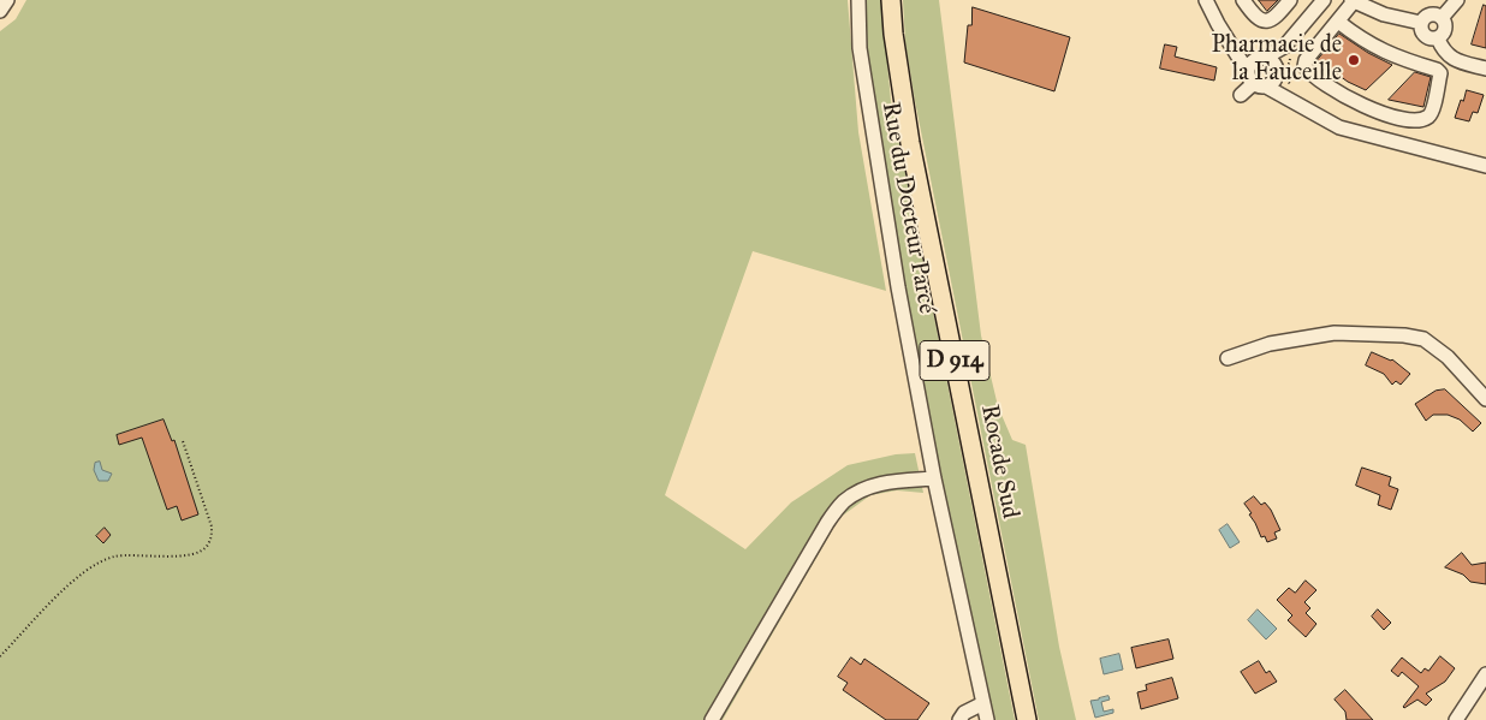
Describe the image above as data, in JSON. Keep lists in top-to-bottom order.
{
  "streets": {
    "main road": ["D 914", "Rocade Sud"],
    "street": ["Rue du Docteur Parcé"]
  },
  "places": ["Pharmacie de la Fauceille"]
}
